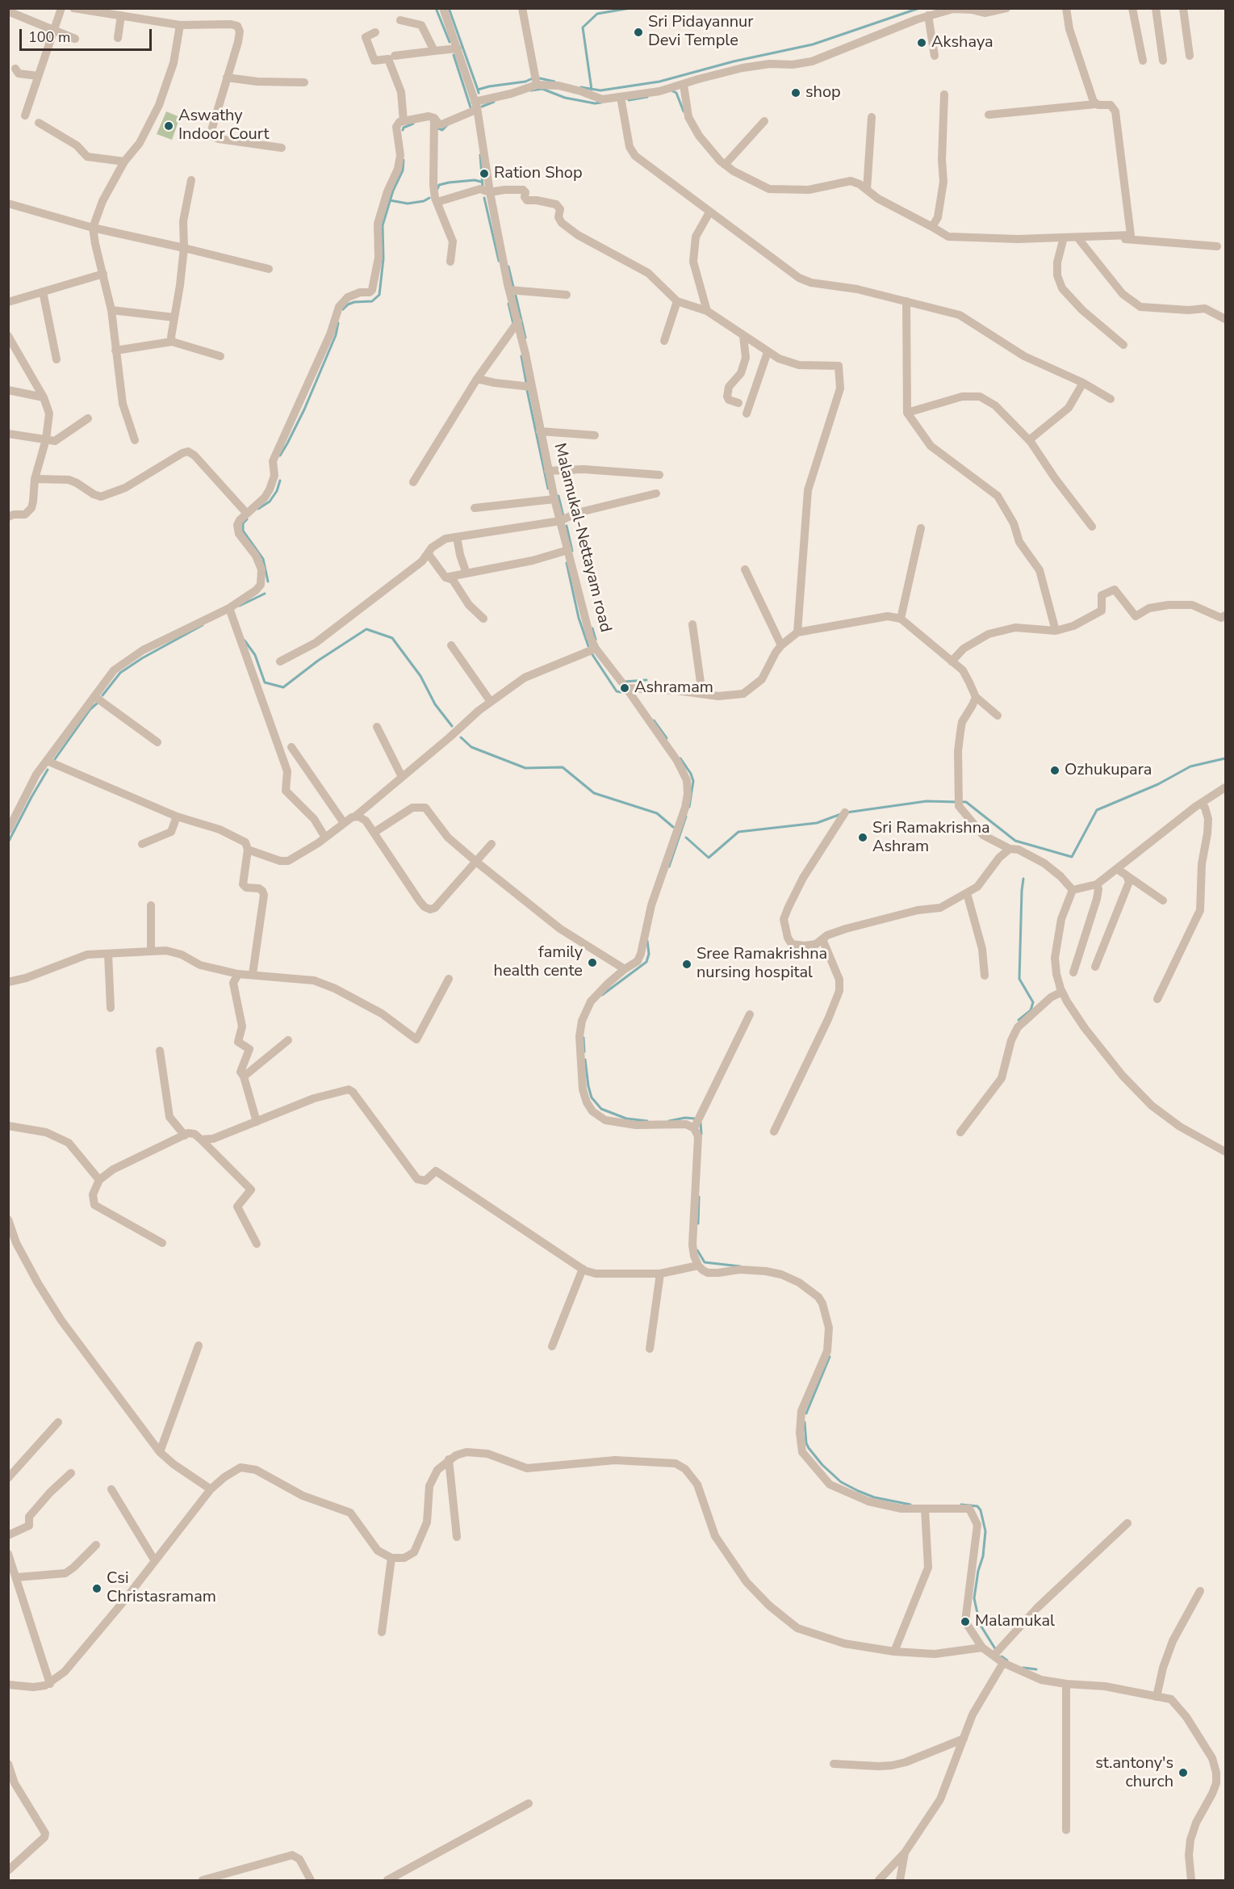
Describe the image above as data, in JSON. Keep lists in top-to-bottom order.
{
  "streets": {
    "street": ["Malamukal-Nettayam road"]
  },
  "places": [
    "Sri Pidayannur Devi Temple",
    "Akshaya",
    "shop",
    "Aswathy Indoor Court",
    "Ration Shop",
    "Ashramam",
    "Ozhukupara",
    "Sri Ramakrishna Ashram",
    "family health cente",
    "Sree Ramakrishna nursing hospital",
    "Csi Christasramam",
    "Malamukal",
    "st.antony's church"
  ],
  "scale_bar": "100 m"
}
